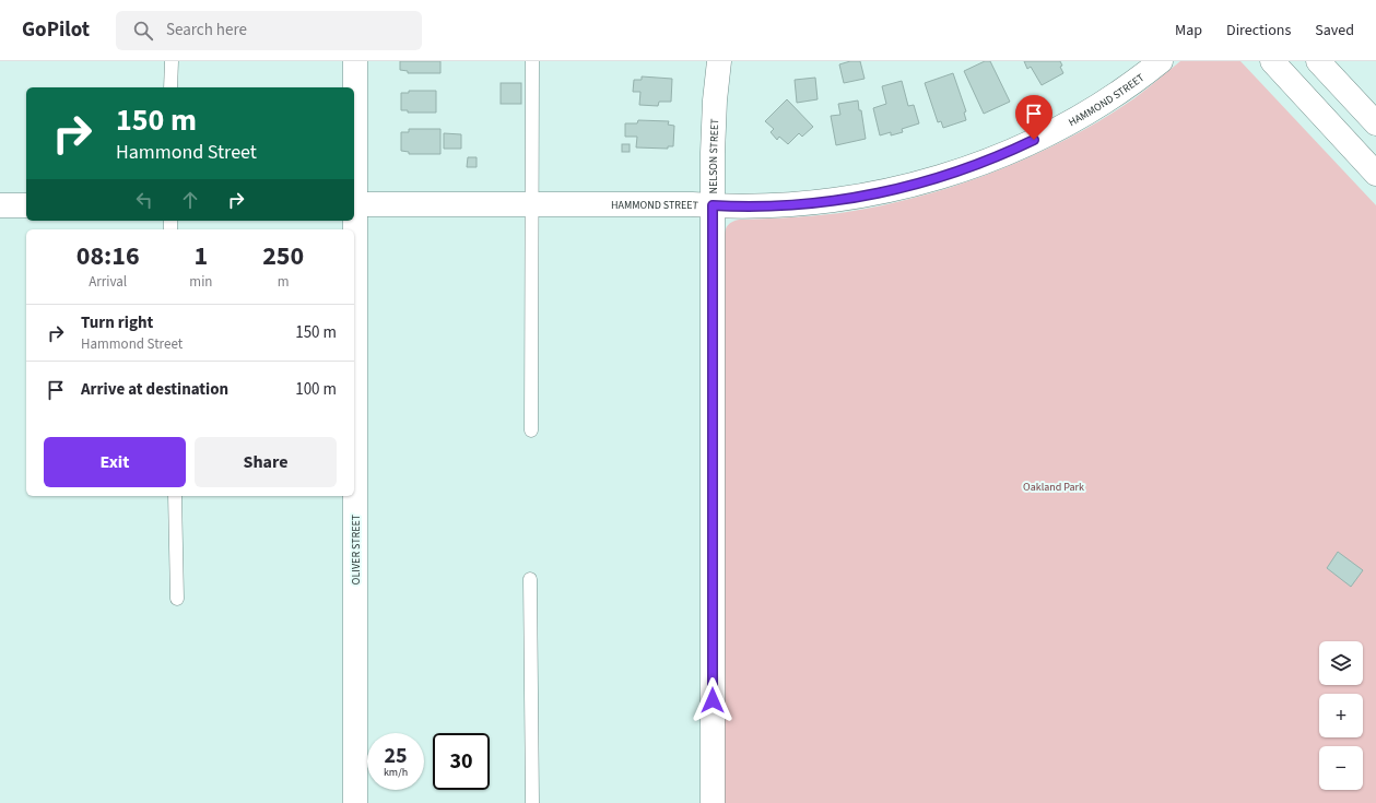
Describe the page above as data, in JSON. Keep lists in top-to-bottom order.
{
  "streets": {
    "street": ["HAMMOND STREET", "NELSON STREET", "OLIVER STREET"]
  },
  "crossings": [
    ["HAMMOND STREET", "NELSON STREET"],
    ["HAMMOND STREET", "OLIVER STREET"]
  ],
  "parks": ["Oakland Park"],
  "page": {
    "header": "GoPilot",
    "search": "Search here",
    "nav": ["Map", "Directions", "Saved"],
    "turn": ["150 m", "Hammond Street"],
    "eta": [
      "08:16",
      "Arrival",
      "1",
      "min",
      "250",
      "m"
    ],
    "list": [
      {
        "name": "Turn right",
        "note": "Hammond Street",
        "value": "150 m"
      },
      {
        "name": "Arrive at destination",
        "value": "100 m"
      }
    ],
    "buttons": ["Exit", "Share"],
    "map_buttons": ["+", "−"],
    "speed": "25 km/h",
    "limit": "30"
  }
}
